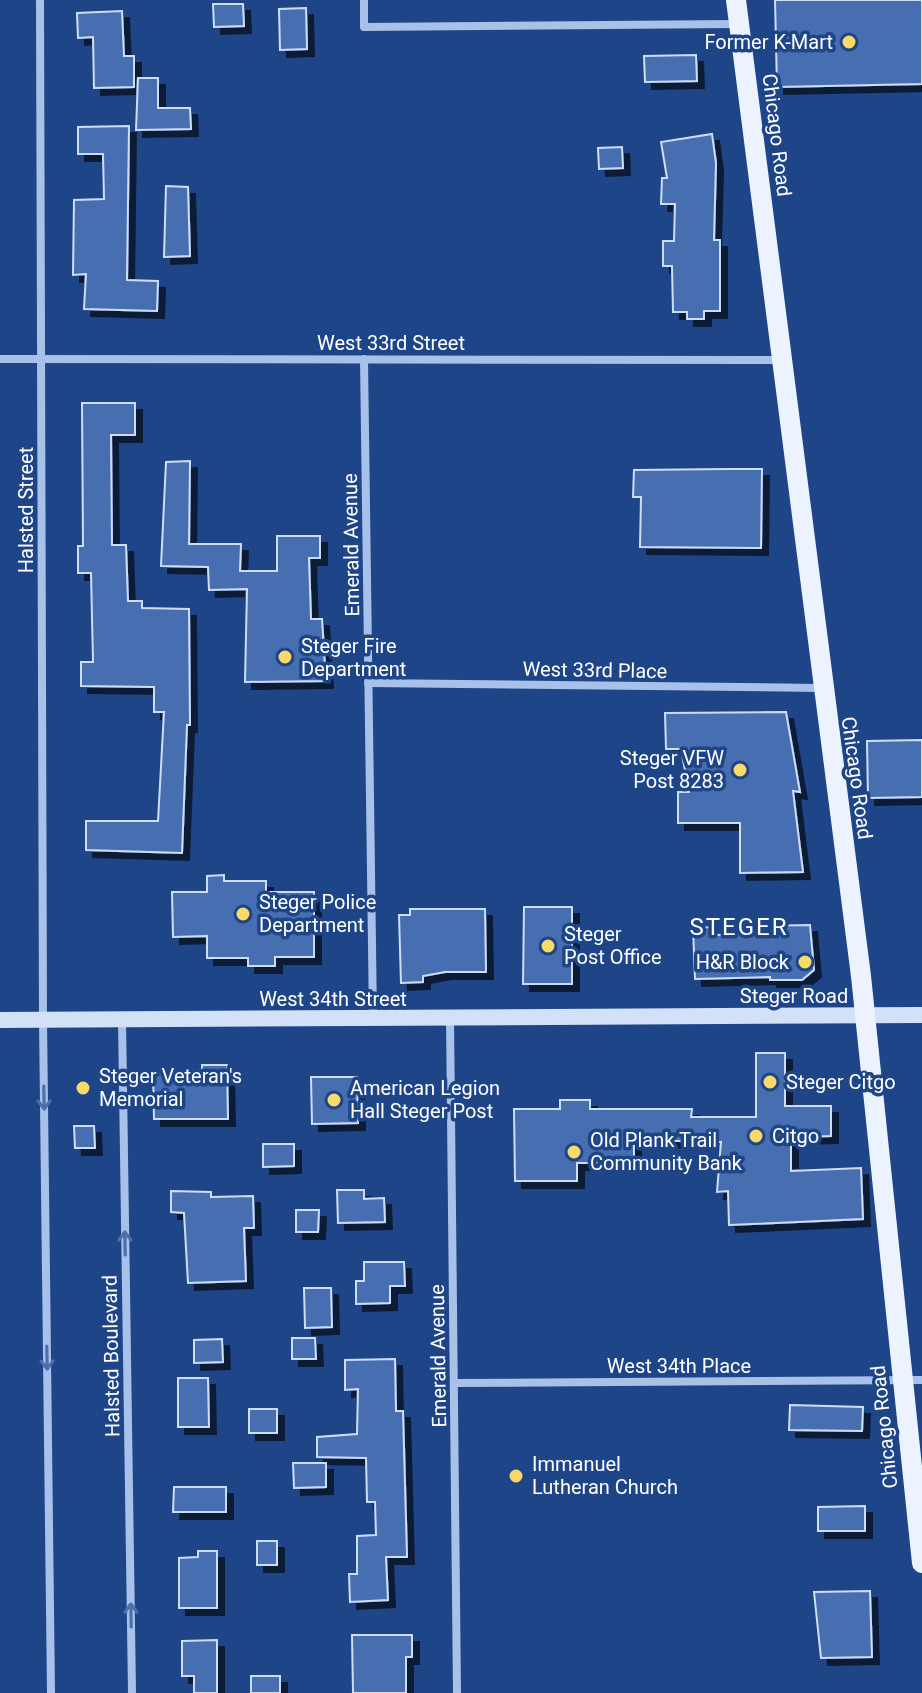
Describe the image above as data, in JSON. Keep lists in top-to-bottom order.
{
  "streets": {
    "main road": ["Chicago Road"],
    "street": [
      "West 33rd Street",
      "Halsted Street",
      "Emerald Avenue",
      "West 33rd Place",
      "Steger Road",
      "West 34th Street",
      "Halsted Boulevard",
      "West 34th Place"
    ]
  },
  "crossings": [
    ["Chicago Road", "West 33rd Street"],
    ["Chicago Road", "West 33rd Place"],
    ["Chicago Road", "Steger Road"],
    ["Chicago Road", "West 34th Place"],
    ["West 33rd Street", "Halsted Street"],
    ["West 33rd Street", "Emerald Avenue"],
    ["Halsted Street", "West 34th Street"],
    ["Emerald Avenue", "West 33rd Place"],
    ["Emerald Avenue", "West 34th Street"],
    ["Emerald Avenue", "West 34th Place"],
    ["Steger Road", "West 34th Street"],
    ["West 34th Street", "Halsted Boulevard"]
  ],
  "one_way": ["Halsted Boulevard"],
  "districts": ["STEGER"],
  "places": [
    "Former K-Mart",
    "Steger Fire Department",
    "Steger VFW Post 8283",
    "Steger Police Department",
    "Steger Post Office",
    "H&R Block",
    "Steger Citgo",
    "Steger Veteran's Memorial",
    "American Legion Hall Steger Post",
    "Citgo",
    "Old Plank Trail Community Bank",
    "Immanuel Lutheran Church"
  ]
}
